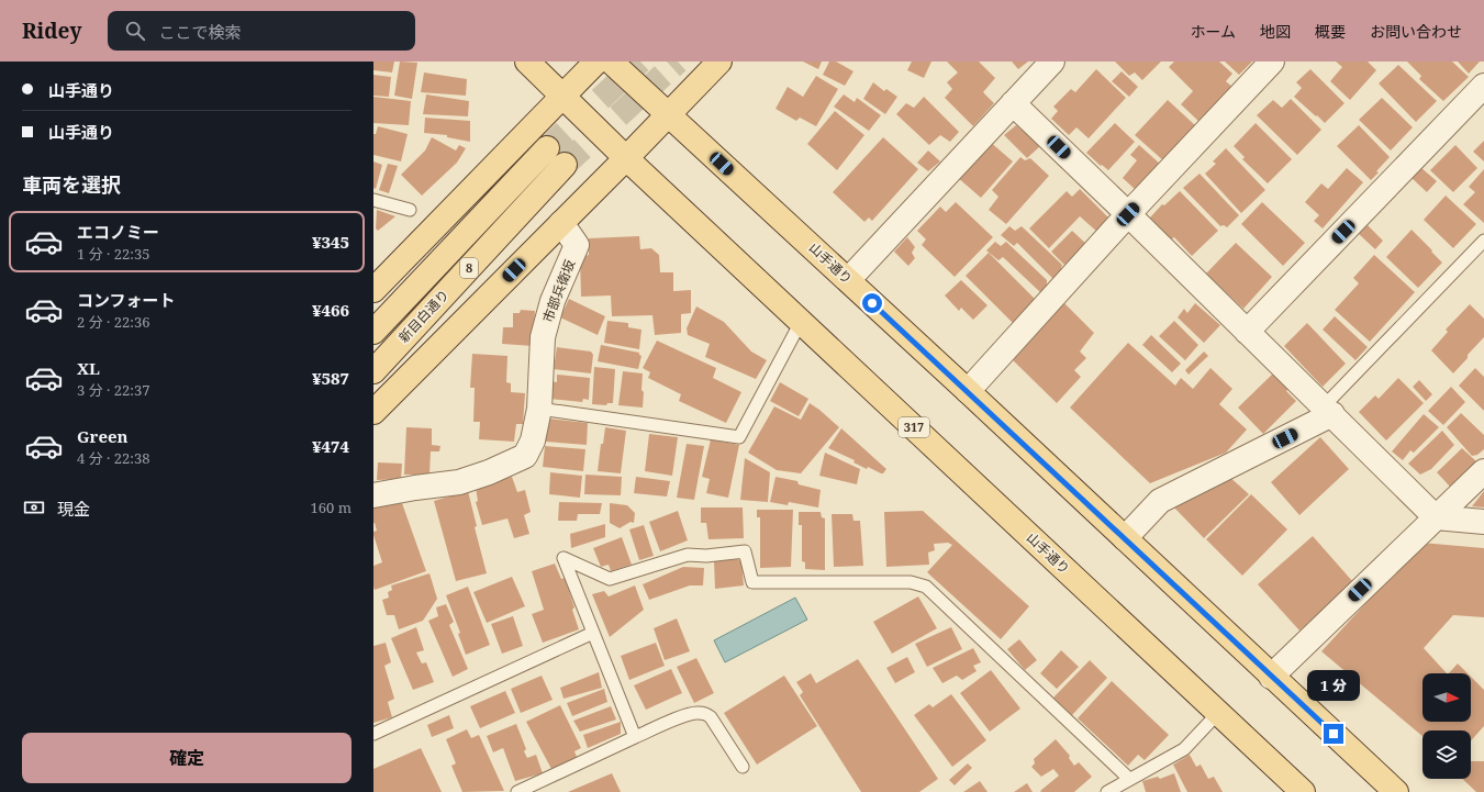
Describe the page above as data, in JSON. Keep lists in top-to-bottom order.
{
  "streets": {
    "main road": [
      "山手通り",
      "8",
      "新目白通り",
      "317"
    ],
    "street": ["市部兵衛坂"]
  },
  "north": "right",
  "page": {
    "header": "Ridey",
    "search": "ここで検索",
    "nav": [
      "ホーム",
      "地図",
      "概要",
      "お問い合わせ"
    ],
    "banner": ["山手通り", "山手通り"],
    "heading": "車両を選択",
    "list": [
      {
        "name": "エコノミー",
        "note": "1 分 · 22:35",
        "value": "¥345"
      },
      {
        "name": "コンフォート",
        "note": "2 分 · 22:36",
        "value": "¥466"
      },
      {
        "name": "XL",
        "note": "3 分 · 22:37",
        "value": "¥587"
      },
      {
        "name": "Green",
        "note": "4 分 · 22:38",
        "value": "¥474"
      }
    ],
    "pay": ["現金", "160 m"],
    "bubble": "1 分",
    "buttons": "確定"
  }
}
